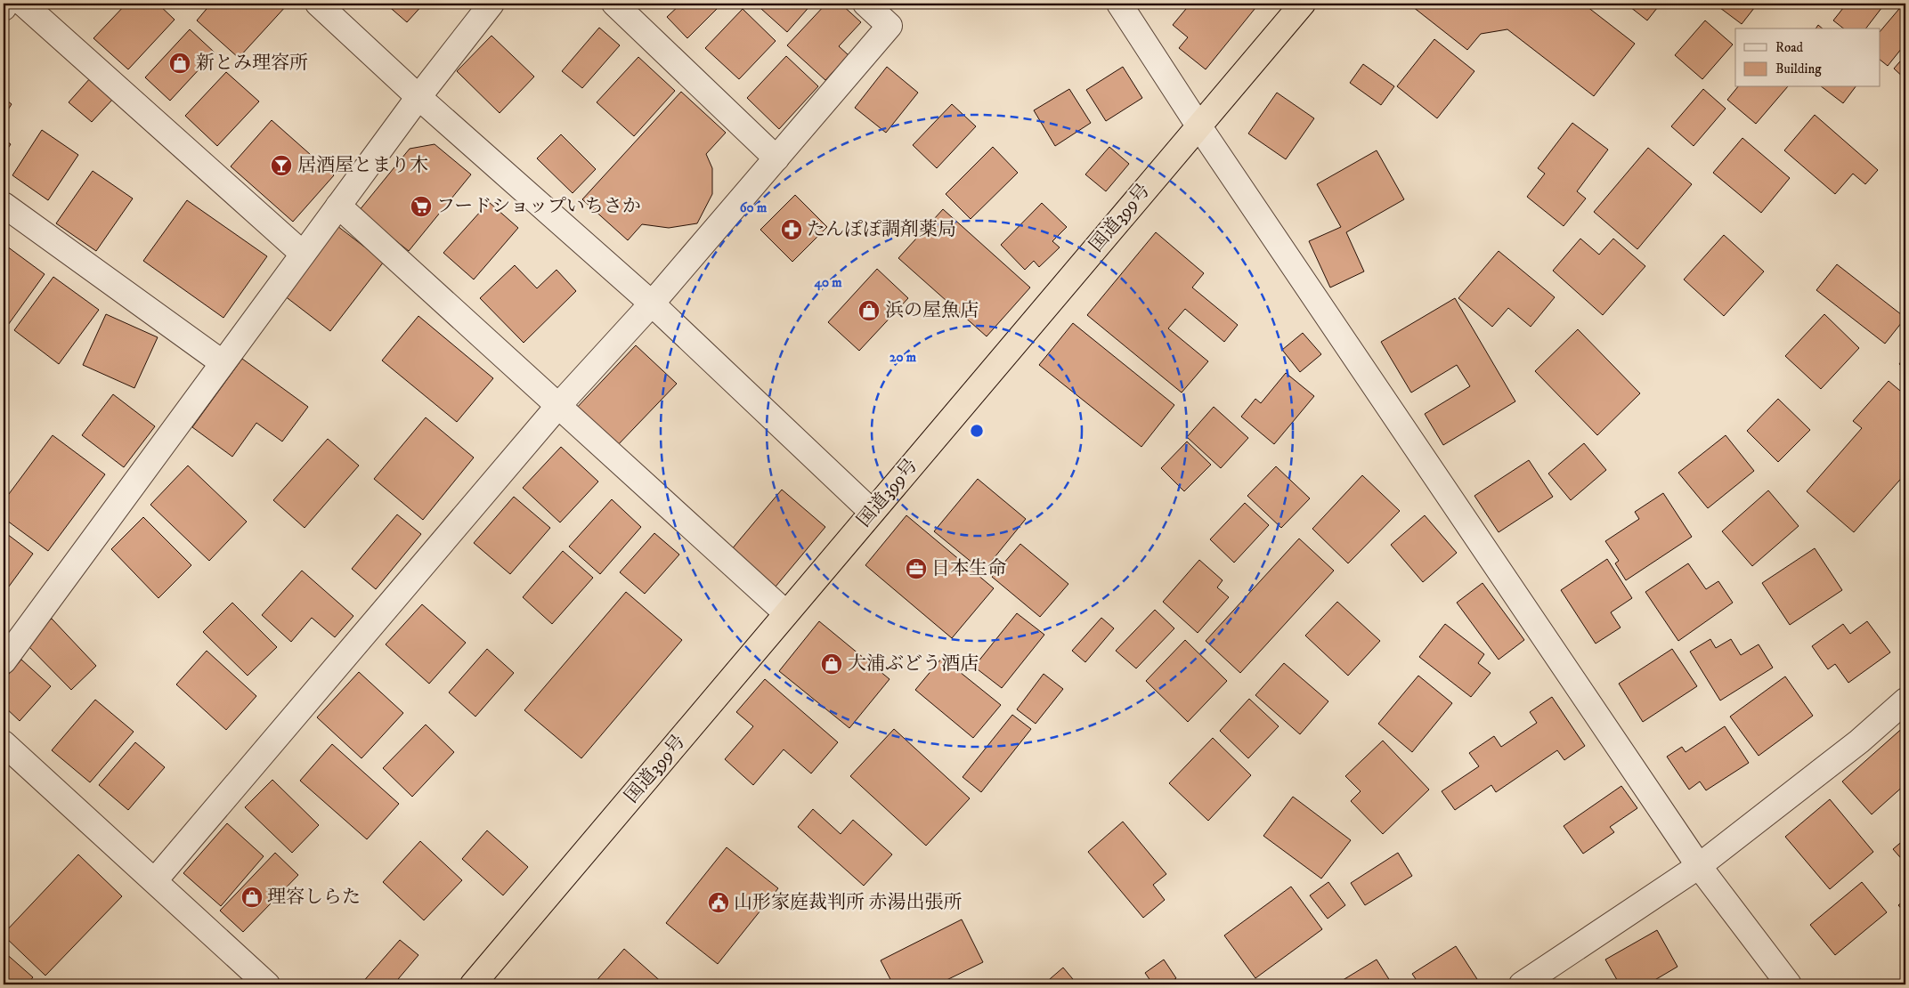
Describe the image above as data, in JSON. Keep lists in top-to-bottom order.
{
  "streets": {
    "highway": ["国道399号"]
  },
  "places": {
    "shop": [
      "新とみ理容所",
      "浜の屋魚店",
      "大浦ぶどう酒店",
      "理容しらた"
    ],
    "bar": ["居酒屋とまり木"],
    "supermarket": ["フードショップいちさか"],
    "pharmacy": ["たんぽぽ調剤薬局"],
    "office": ["日本生命"],
    "public building": ["山形家庭裁判所 赤湯出張所"]
  },
  "legend": ["Road", "Building"],
  "rings": ["60 m", "40 m", "20 m"]
}
